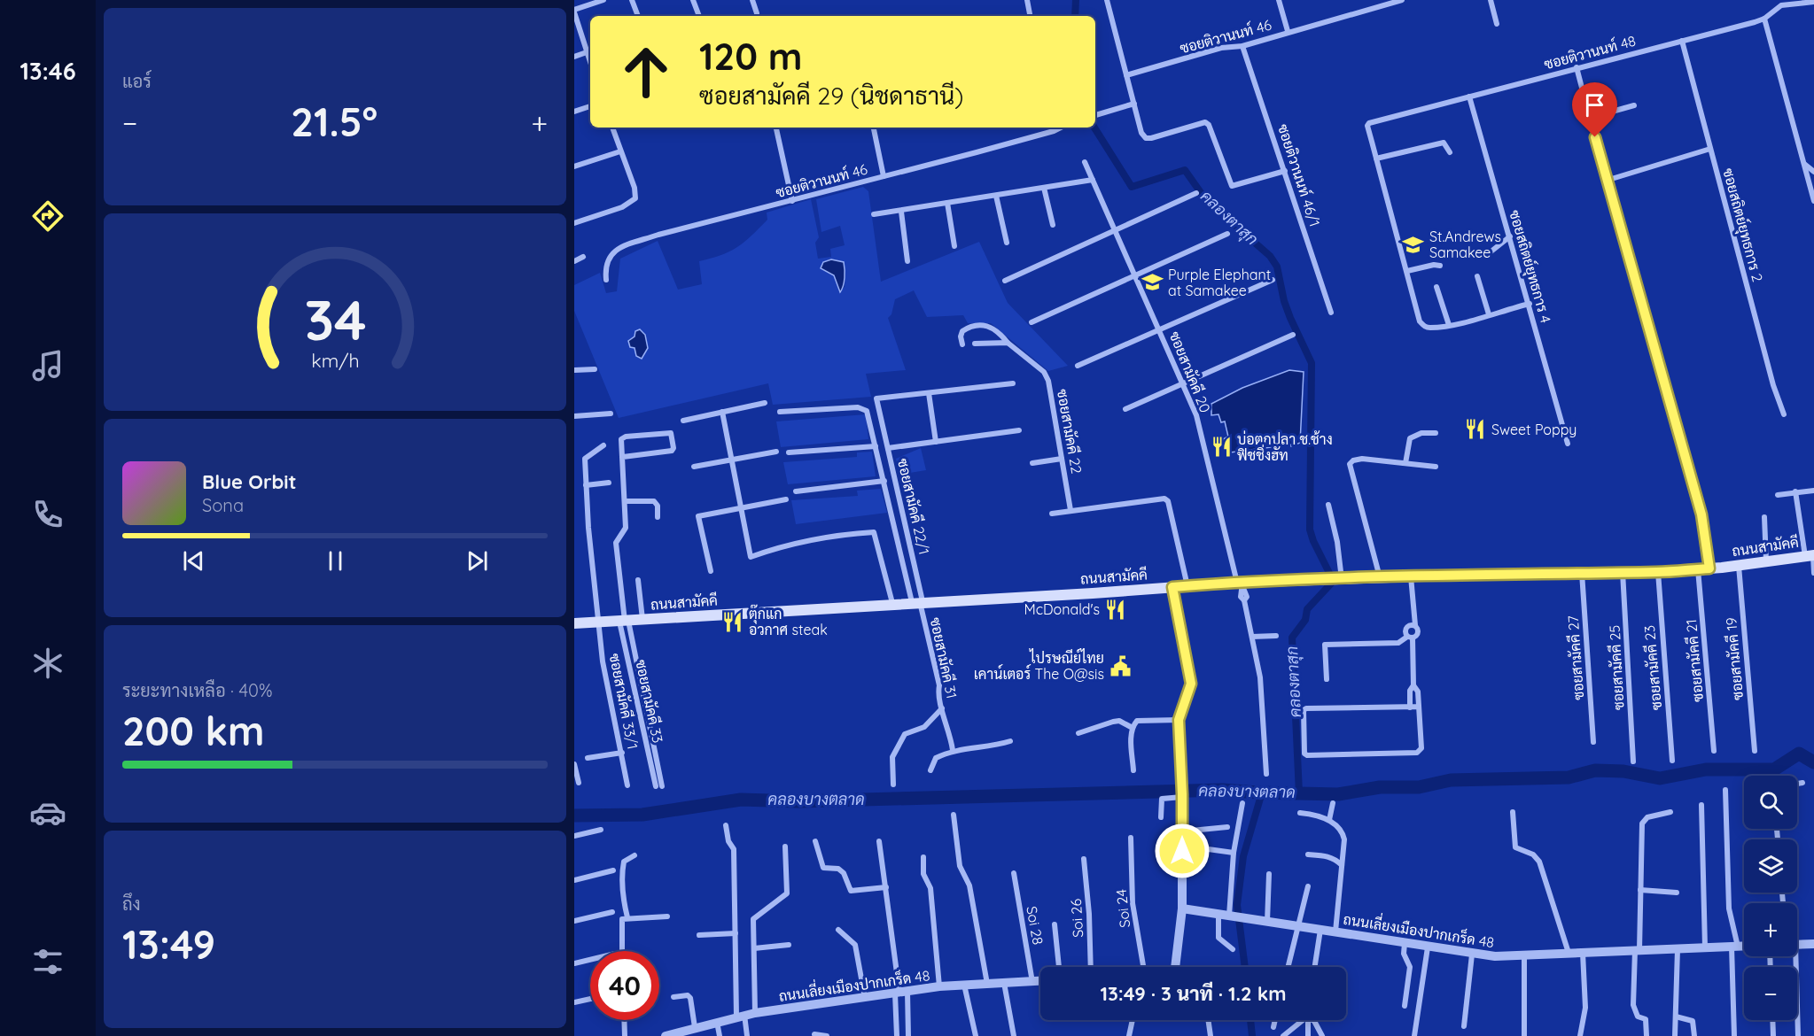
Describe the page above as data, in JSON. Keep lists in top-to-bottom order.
{
  "streets": {
    "main road": ["ถนนสามัคคี"],
    "street": [
      "ซอยติวานนท์ 46",
      "ซอยติวานนท์ 48",
      "ซอยติวานนท์ 46/1",
      "ซอยสถิตย์ยุทธการ 2",
      "ซอยสถิตย์ยุทธการ 4",
      "ซอยสามัคคี 20",
      "ซอยสามัคคี 22",
      "ซอยสามัคคี 22/1",
      "ซอยสามัคคี 31",
      "ซอยสามัคคี 27",
      "ซอยสามัคคี 19",
      "ซอยสามัคคี 21",
      "ซอยสามัคคี 25",
      "ซอยสามัคคี 23",
      "ซอยสามัคคี 33/1",
      "Soi 24",
      "Soi 26",
      "Soi 28",
      "ถนนเลี่ยงเมืองปากเกร็ด 48"
    ]
  },
  "crossings": [
    ["ซอยติวานนท์ 46", "ซอยติวานนท์ 46/1"],
    ["ซอยติวานนท์ 48", "ซอยสถิตย์ยุทธการ 2"],
    ["ซอยติวานนท์ 48", "ซอยสถิตย์ยุทธการ 4"],
    ["ซอยติวานนท์ 48", "ซอยสามัคคี 21"],
    ["ซอยสามัคคี 20", "ถนนสามัคคี"],
    ["ซอยสามัคคี 22/1", "ถนนสามัคคี"],
    ["ซอยสามัคคี 22/1", "ซอยสามัคคี 31"],
    ["ถนนสามัคคี", "ซอยสามัคคี 31"],
    ["ถนนสามัคคี", "ซอยสามัคคี 27"],
    ["ถนนสามัคคี", "ซอยสามัคคี 19"],
    ["ถนนสามัคคี", "ซอยสามัคคี 21"],
    ["ถนนสามัคคี", "ซอยสามัคคี 25"],
    ["ถนนสามัคคี", "ซอยสามัคคี 23"],
    ["ถนนสามัคคี", "ซอยสามัคคี 33/1"],
    ["Soi 28", "ถนนเลี่ยงเมืองปากเกร็ด 48"]
  ],
  "water": ["คลองตาสุก", "คลองบางตลาด"],
  "places": {
    "school or university": ["St.Andrews Samakee", "Purple Elephant at Samakee"],
    "restaurant": [
      "Sweet Poppy",
      "บ่อตกปลา ช.ช้าง ฟิชชิ่งฮัท",
      "McDonald's",
      "ตุ๊กแก อวกาศ steak"
    ],
    "public building": ["ไปรษณีย์ไทย เคาน์เตอร์ The O@sis"]
  },
  "page": {
    "tabs": "13:46",
    "tile": [
      "แอร์",
      ["ระยะทางเหลือ · 40%", "200 km"],
      ["ถึง", "13:49"]
    ],
    "turn": ["120 m", "ซอยสามัคคี 29 (นิชดาธานี)"],
    "heat": ["−", "21.5°", "+"],
    "song": ["Blue Orbit", "Sona"],
    "map_buttons": ["+", "−"],
    "limit": "40",
    "trip": "13:49 · 3 นาที · 1.2 km",
    "gauge": ["34", "km/h"]
  }
}
